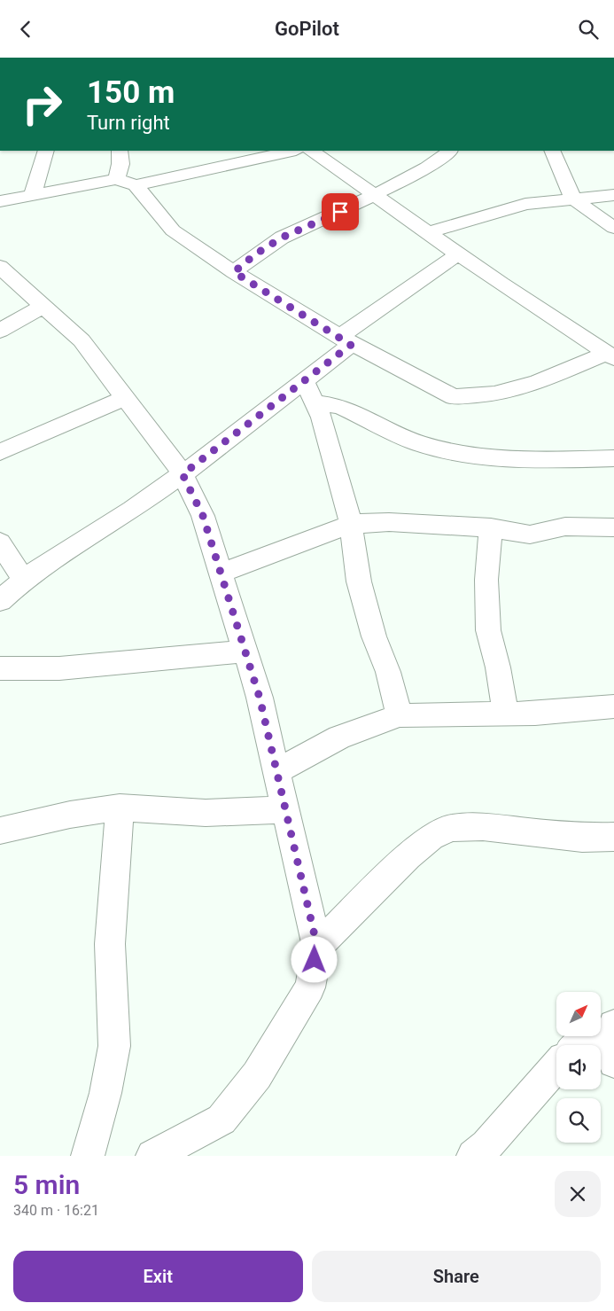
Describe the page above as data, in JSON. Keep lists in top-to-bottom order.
{
  "north": "top right",
  "page": {
    "header": "GoPilot",
    "turn": ["150 m", "Turn right"],
    "heading": ["5 min", "340 m · 16:21"],
    "buttons": ["Exit", "Share"]
  }
}
